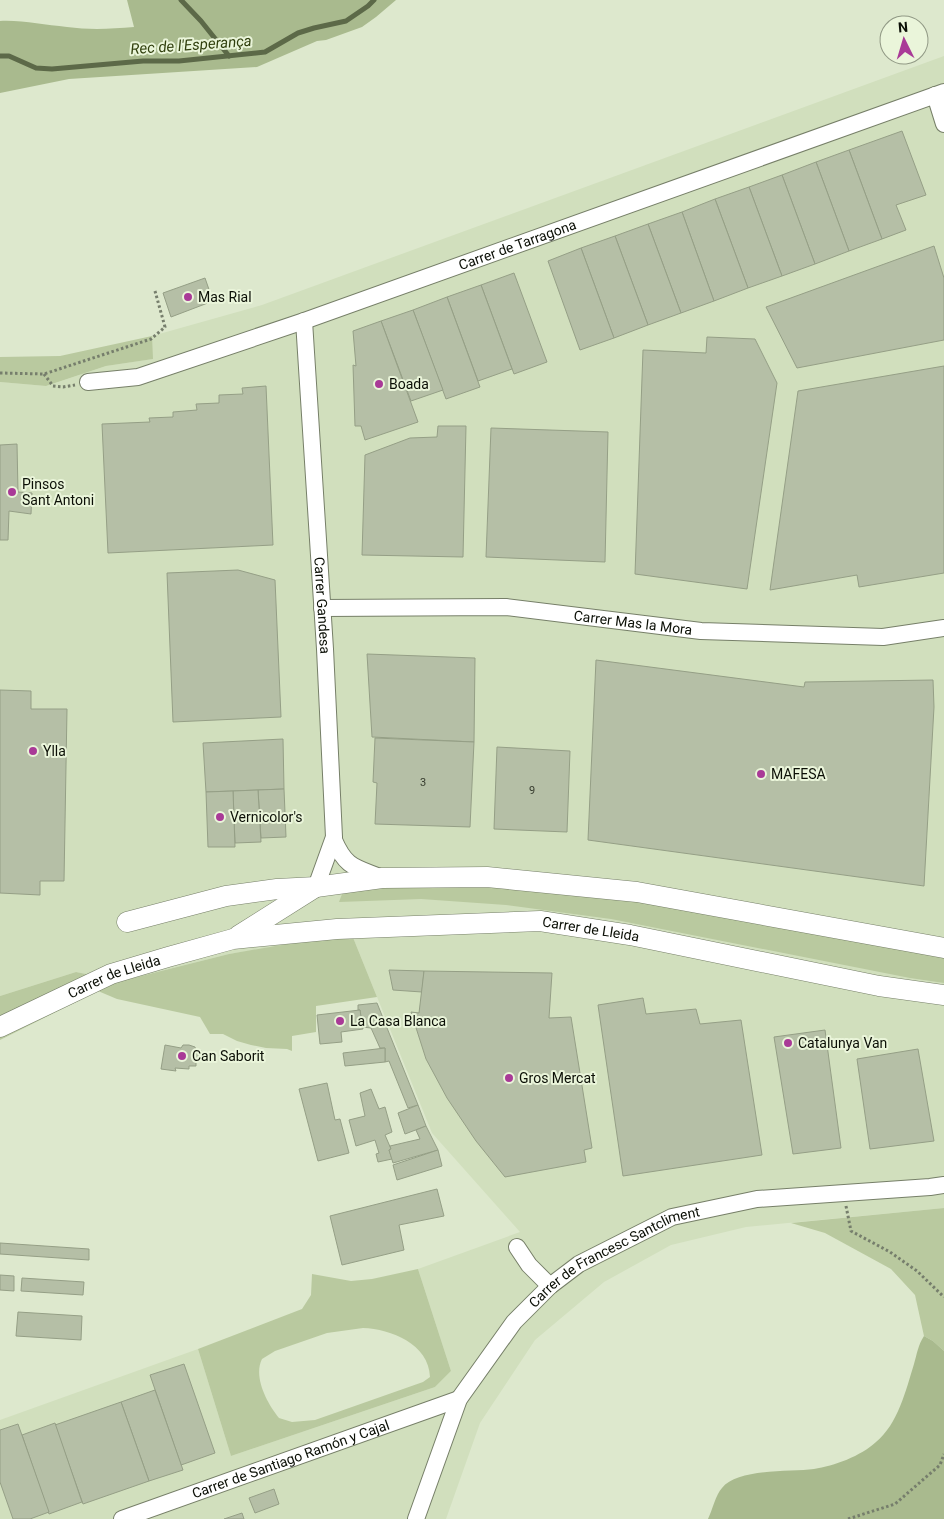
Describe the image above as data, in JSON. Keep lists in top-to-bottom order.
{
  "streets": {
    "street": [
      "Carrer de Tarragona",
      "Carrer Gandesa",
      "Carrer Mas la Mora",
      "Carrer de Lleida",
      "Carrer de Francesc Santcliment",
      "Carrer de Santiago Ramón y Cajal"
    ]
  },
  "crossings": [
    ["Carrer de Tarragona", "Carrer Gandesa"],
    ["Carrer Gandesa", "Carrer Mas la Mora"],
    ["Carrer Gandesa", "Carrer de Lleida"],
    ["Carrer de Francesc Santcliment", "Carrer de Santiago Ramón y Cajal"]
  ],
  "water": ["Rec de l'Esperança"],
  "places": [
    "Mas Rial",
    "Boada",
    "Pinsos Sant Antoni",
    "Ylla",
    "MAFESA",
    "Vernicolor's",
    "La Casa Blanca",
    "Catalunya Van",
    "Can Saborit",
    "Gros Mercat"
  ],
  "house_numbers": ["3", "9"],
  "north": "top"
}
